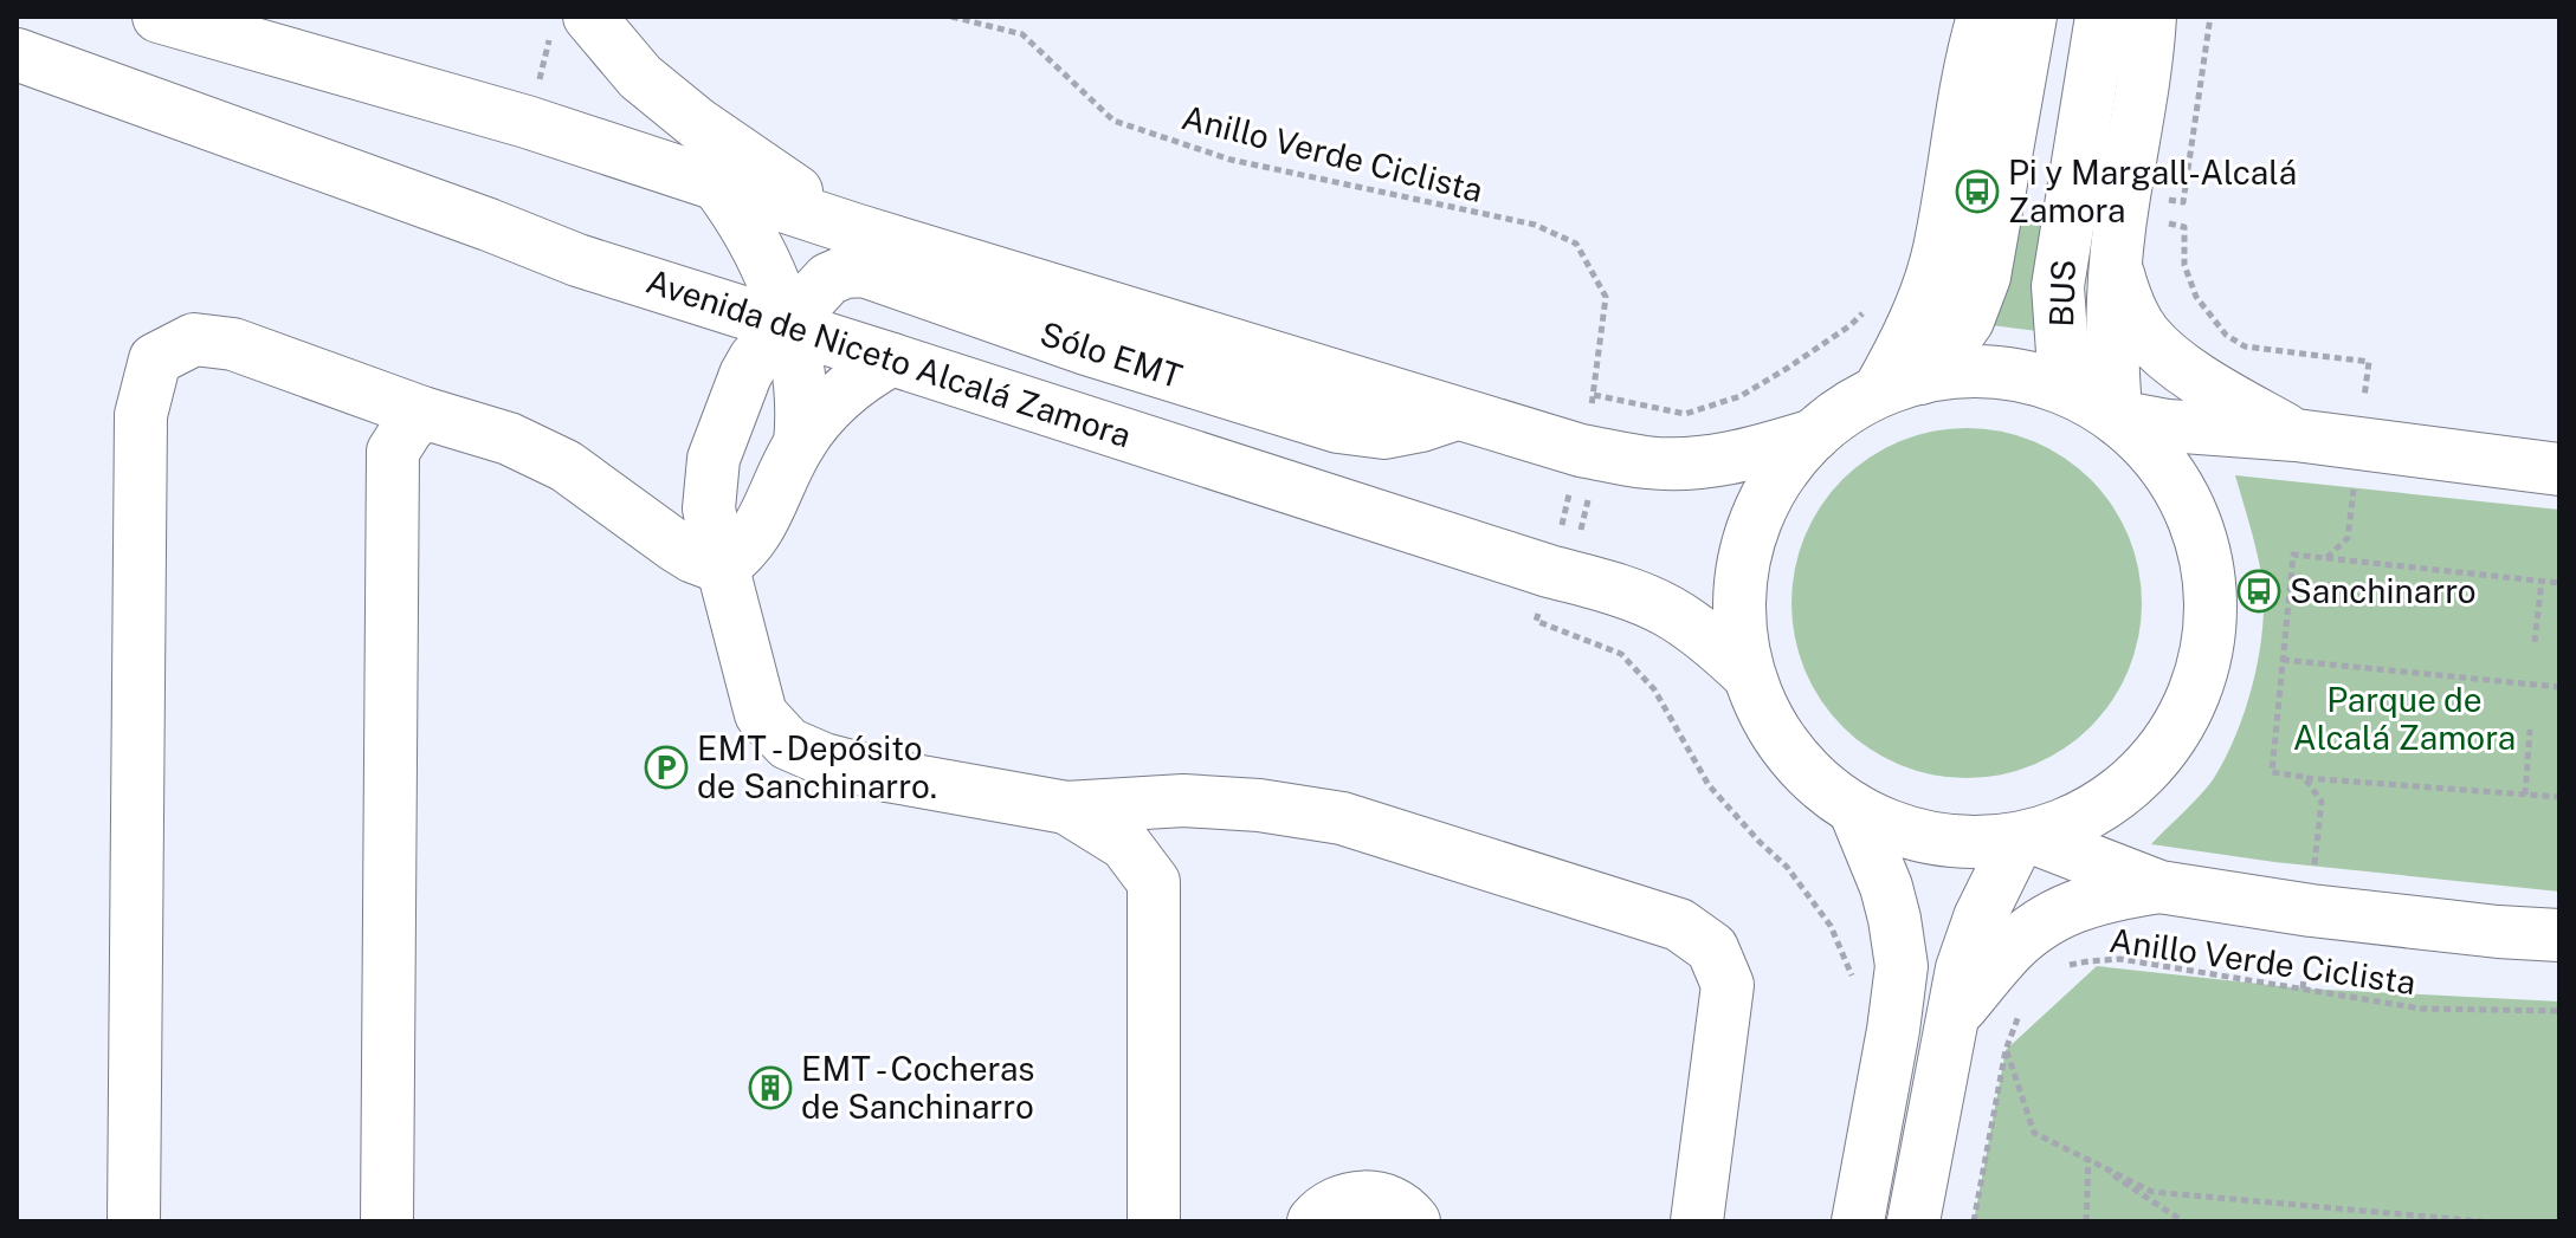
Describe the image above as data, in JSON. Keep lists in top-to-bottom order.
{
  "streets": {
    "street": ["BUS", "Sólo EMT", "Avenida de Niceto Alcalá Zamora"],
    "path": ["Anillo Verde Ciclista"]
  },
  "crossings": [
    ["Sólo EMT", "Avenida de Niceto Alcalá Zamora"]
  ],
  "parks": ["Parque de Alcalá Zamora"],
  "places": {
    "bus stop": ["Pi y Margall-Alcalá Zamora", "Sanchinarro"],
    "parking": ["EMT - Depósito de Sanchinarro."],
    "building": ["EMT - Cocheras de Sanchinarro"]
  }
}
